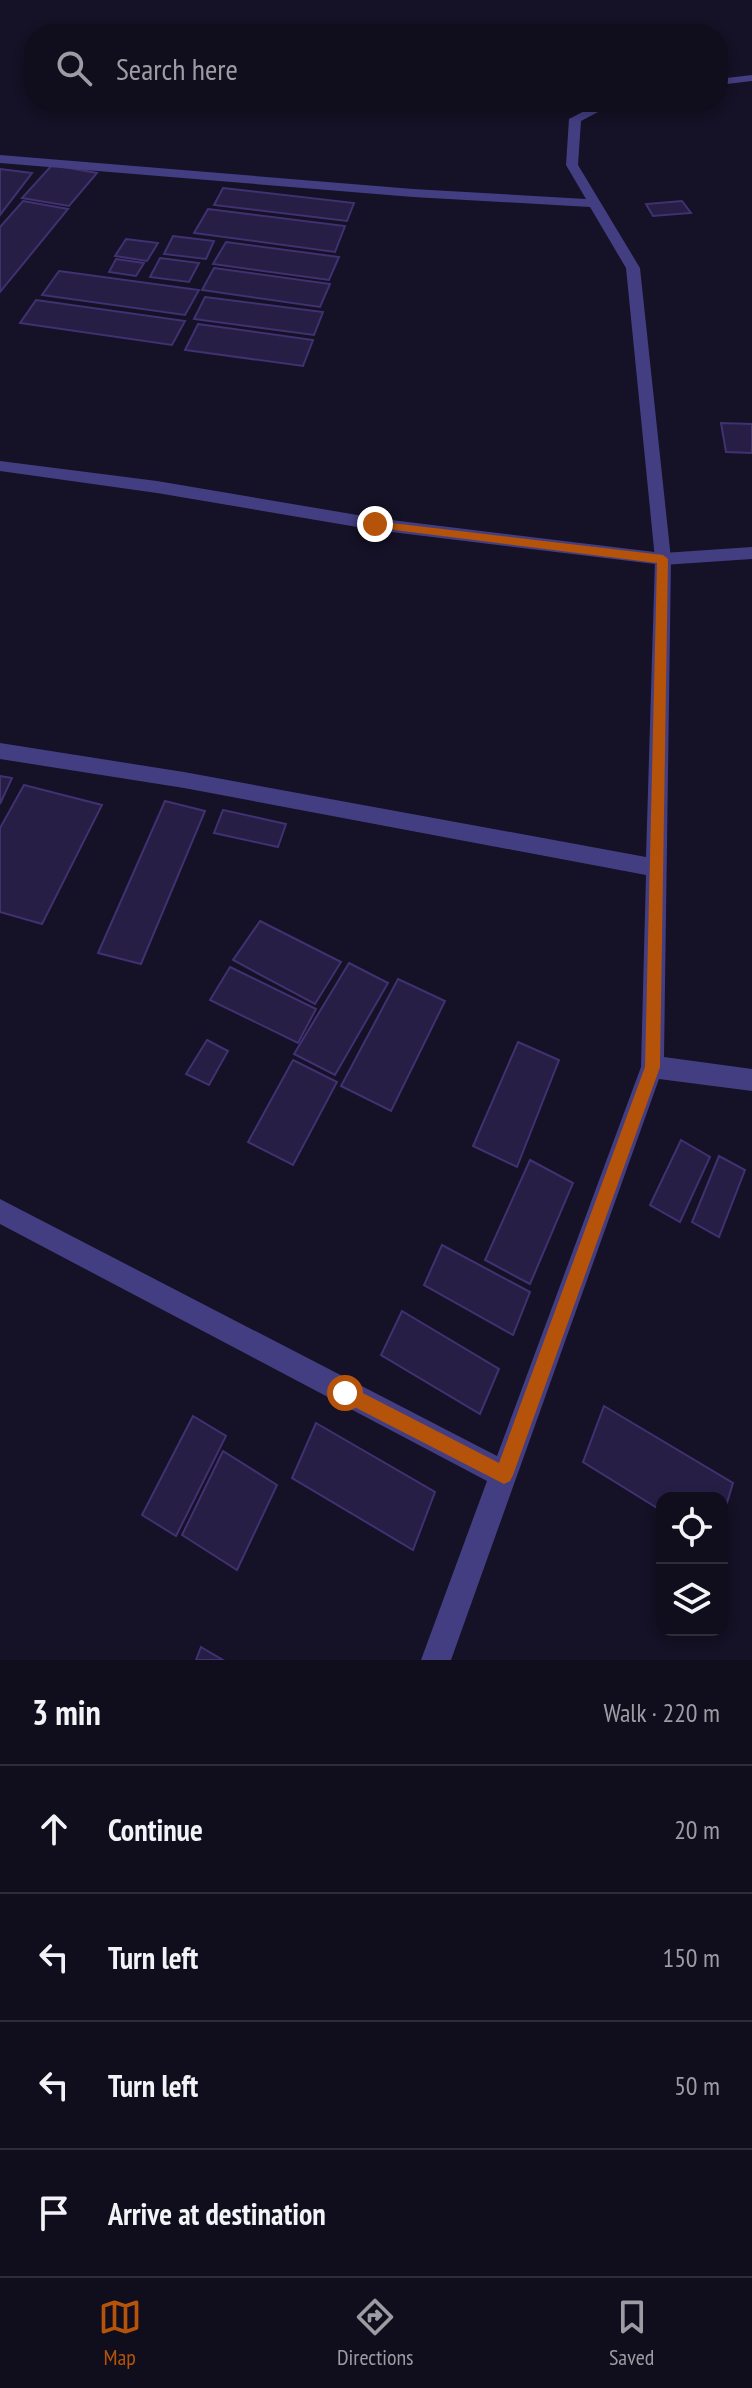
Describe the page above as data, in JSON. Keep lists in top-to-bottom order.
{
  "page": {
    "search": "Search here",
    "heading": ["3 min", "Walk · 220 m"],
    "list": [
      ["Continue", "20 m"],
      ["Turn left", "150 m"],
      ["Turn left", "50 m"],
      "Arrive at destination"
    ],
    "nav": ["Map", "Directions", "Saved"]
  }
}
